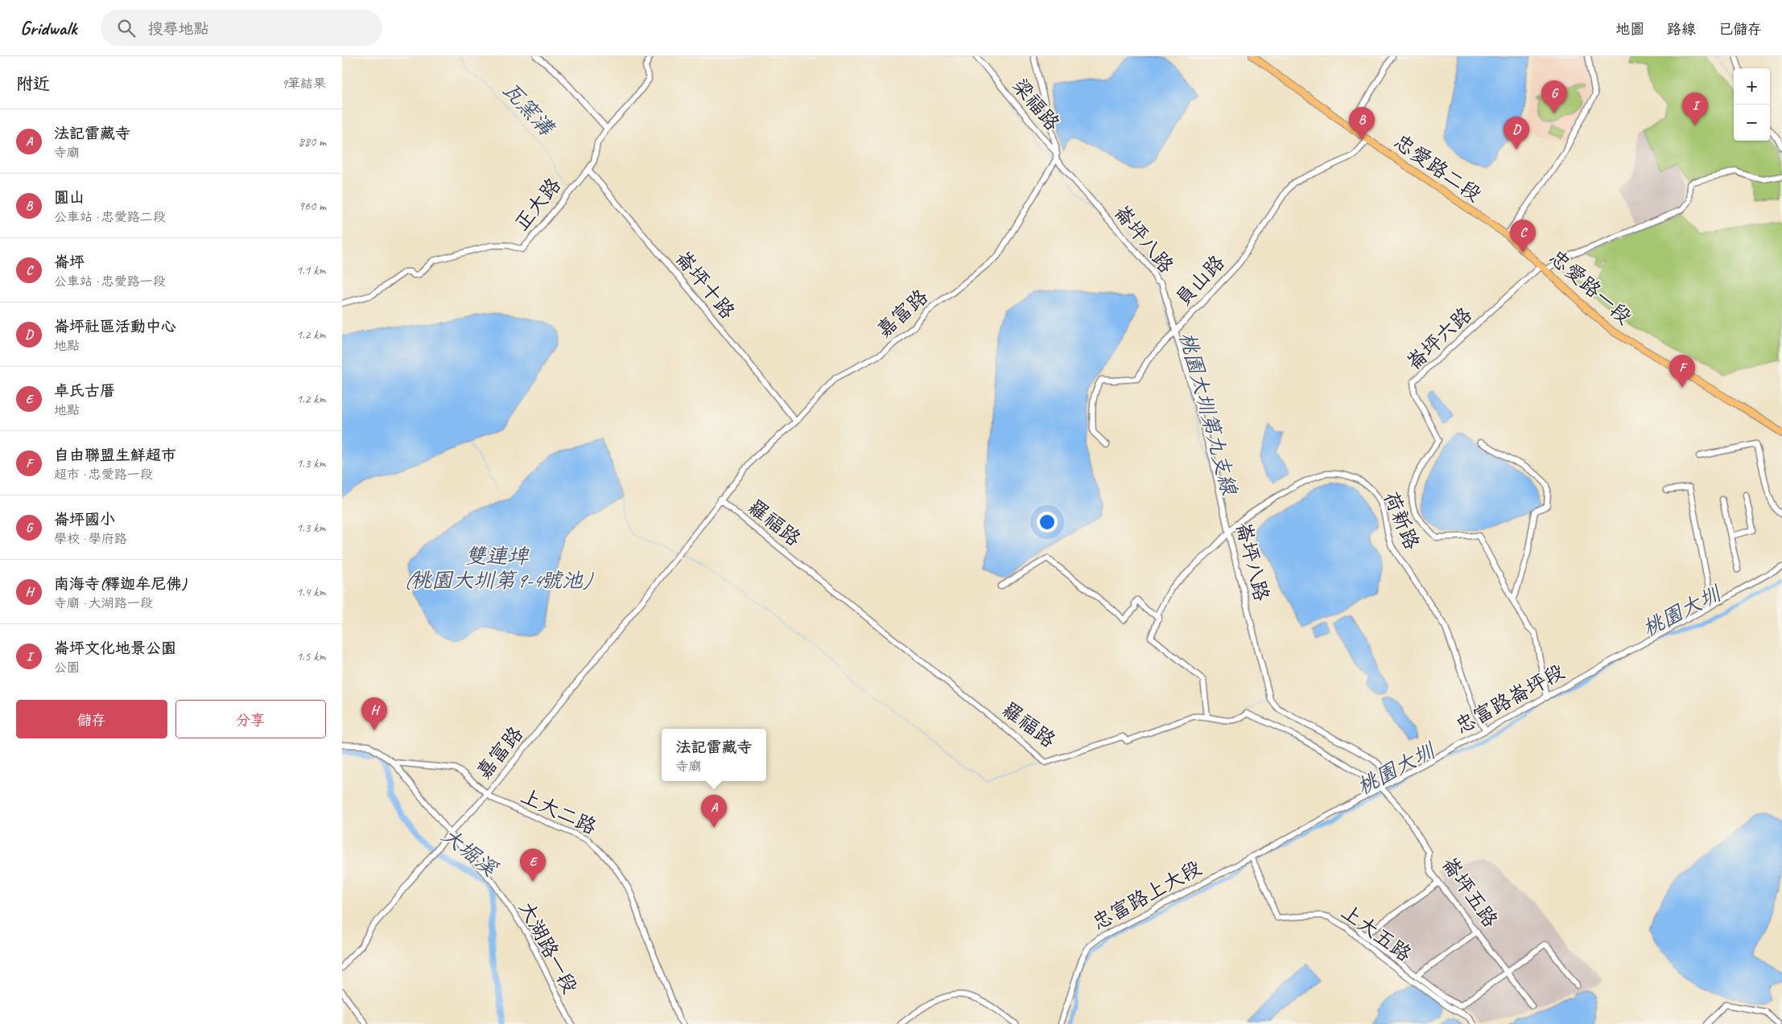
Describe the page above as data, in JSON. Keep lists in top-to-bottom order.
{
  "streets": {
    "main road": ["忠愛路二段", "忠愛路一段"],
    "street": [
      "梁福路",
      "正大路",
      "崙坪八路",
      "員山路",
      "崙坪十路",
      "嘉富路",
      "崙坪六路",
      "荷新路",
      "羅福路",
      "忠富路崙坪段",
      "上大二路",
      "崙坪五路",
      "忠富路上大段",
      "上大五路",
      "大湖路一段"
    ]
  },
  "crossings": [
    ["梁福路", "崙坪八路"],
    ["梁福路", "嘉富路"],
    ["忠愛路二段", "員山路"],
    ["忠愛路二段", "忠愛路一段"],
    ["正大路", "崙坪十路"],
    ["崙坪八路", "員山路"],
    ["崙坪八路", "嘉富路"],
    ["崙坪八路", "荷新路"],
    ["崙坪八路", "忠富路崙坪段"],
    ["崙坪十路", "嘉富路"],
    ["忠愛路一段", "崙坪六路"],
    ["嘉富路", "羅福路"],
    ["嘉富路", "上大二路"],
    ["嘉富路", "大湖路一段"],
    ["崙坪六路", "忠富路崙坪段"],
    ["荷新路", "羅福路"],
    ["荷新路", "忠富路崙坪段"],
    ["羅福路", "忠富路崙坪段"],
    ["羅福路", "崙坪五路"],
    ["忠富路崙坪段", "崙坪五路"],
    ["忠富路崙坪段", "忠富路上大段"],
    ["忠富路崙坪段", "上大五路"],
    ["上大二路", "大湖路一段"],
    ["忠富路上大段", "上大五路"]
  ],
  "water": [
    "瓦窯溝",
    "桃園大圳第九支線",
    "雙連埤 (桃園大圳第9-4號池)",
    "桃園大圳",
    "大堀溪"
  ],
  "page": {
    "header": "Gridwalk",
    "search": "搜尋地點",
    "nav": ["地圖", "路線", "已儲存"],
    "heading": ["附近", "9筆結果"],
    "map_buttons": ["+", "−"],
    "pins": [
      "G",
      "I",
      "B",
      "D",
      "C",
      "F",
      "H",
      "A",
      "E"
    ],
    "list": [
      {
        "mark": "A",
        "name": "法記雷藏寺",
        "note": "寺廟",
        "value": "880 m"
      },
      {
        "mark": "B",
        "name": "圓山",
        "note": "公車站 · 忠愛路二段",
        "value": "960 m"
      },
      {
        "mark": "C",
        "name": "崙坪",
        "note": "公車站 · 忠愛路一段",
        "value": "1.1 km"
      },
      {
        "mark": "D",
        "name": "崙坪社區活動中心",
        "note": "地點",
        "value": "1.2 km"
      },
      {
        "mark": "E",
        "name": "卓氏古厝",
        "note": "地點",
        "value": "1.2 km"
      },
      {
        "mark": "F",
        "name": "自由聯盟生鮮超市",
        "note": "超市 · 忠愛路一段",
        "value": "1.3 km"
      },
      {
        "mark": "G",
        "name": "崙坪國小",
        "note": "學校 · 學府路",
        "value": "1.3 km"
      },
      {
        "mark": "H",
        "name": "南海寺(釋迦牟尼佛)",
        "note": "寺廟 · 大湖路一段",
        "value": "1.4 km"
      },
      {
        "mark": "I",
        "name": "崙坪文化地景公園",
        "note": "公園",
        "value": "1.5 km"
      }
    ],
    "buttons": ["儲存", "分享"],
    "popup": ["法記雷藏寺", "寺廟"]
  }
}
